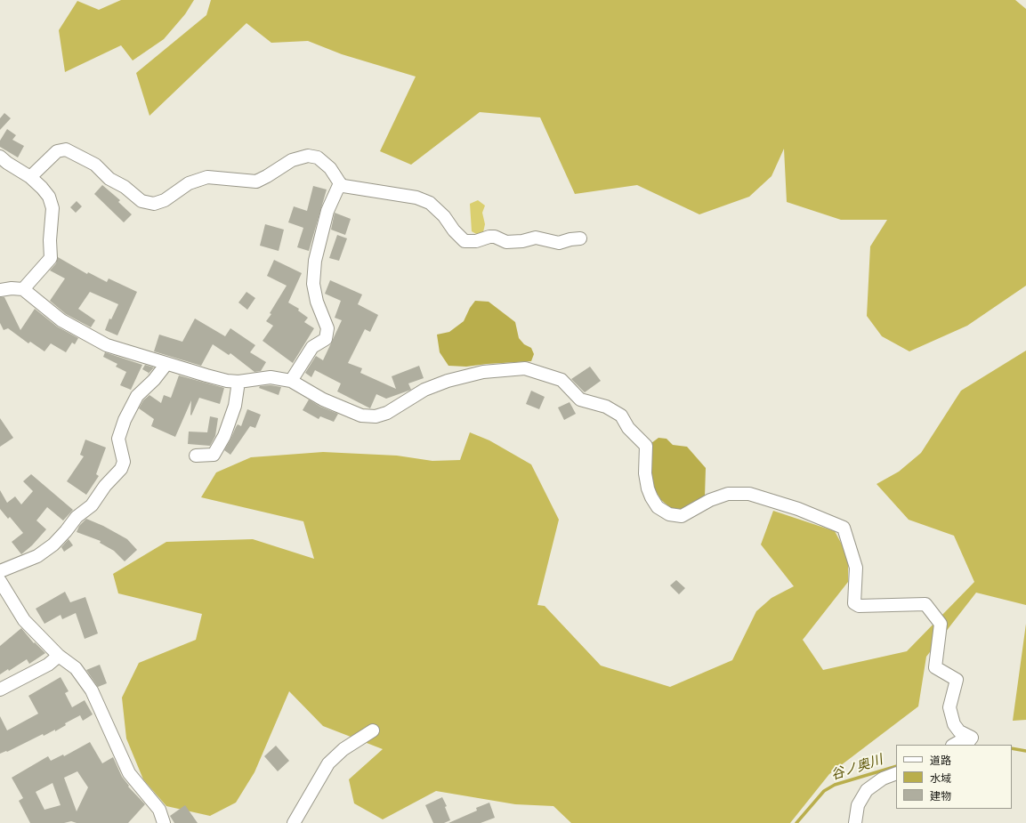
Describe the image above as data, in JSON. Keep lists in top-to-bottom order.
{
  "water": ["谷ノ奥川"],
  "legend": ["道路", "水域", "建物"]
}
